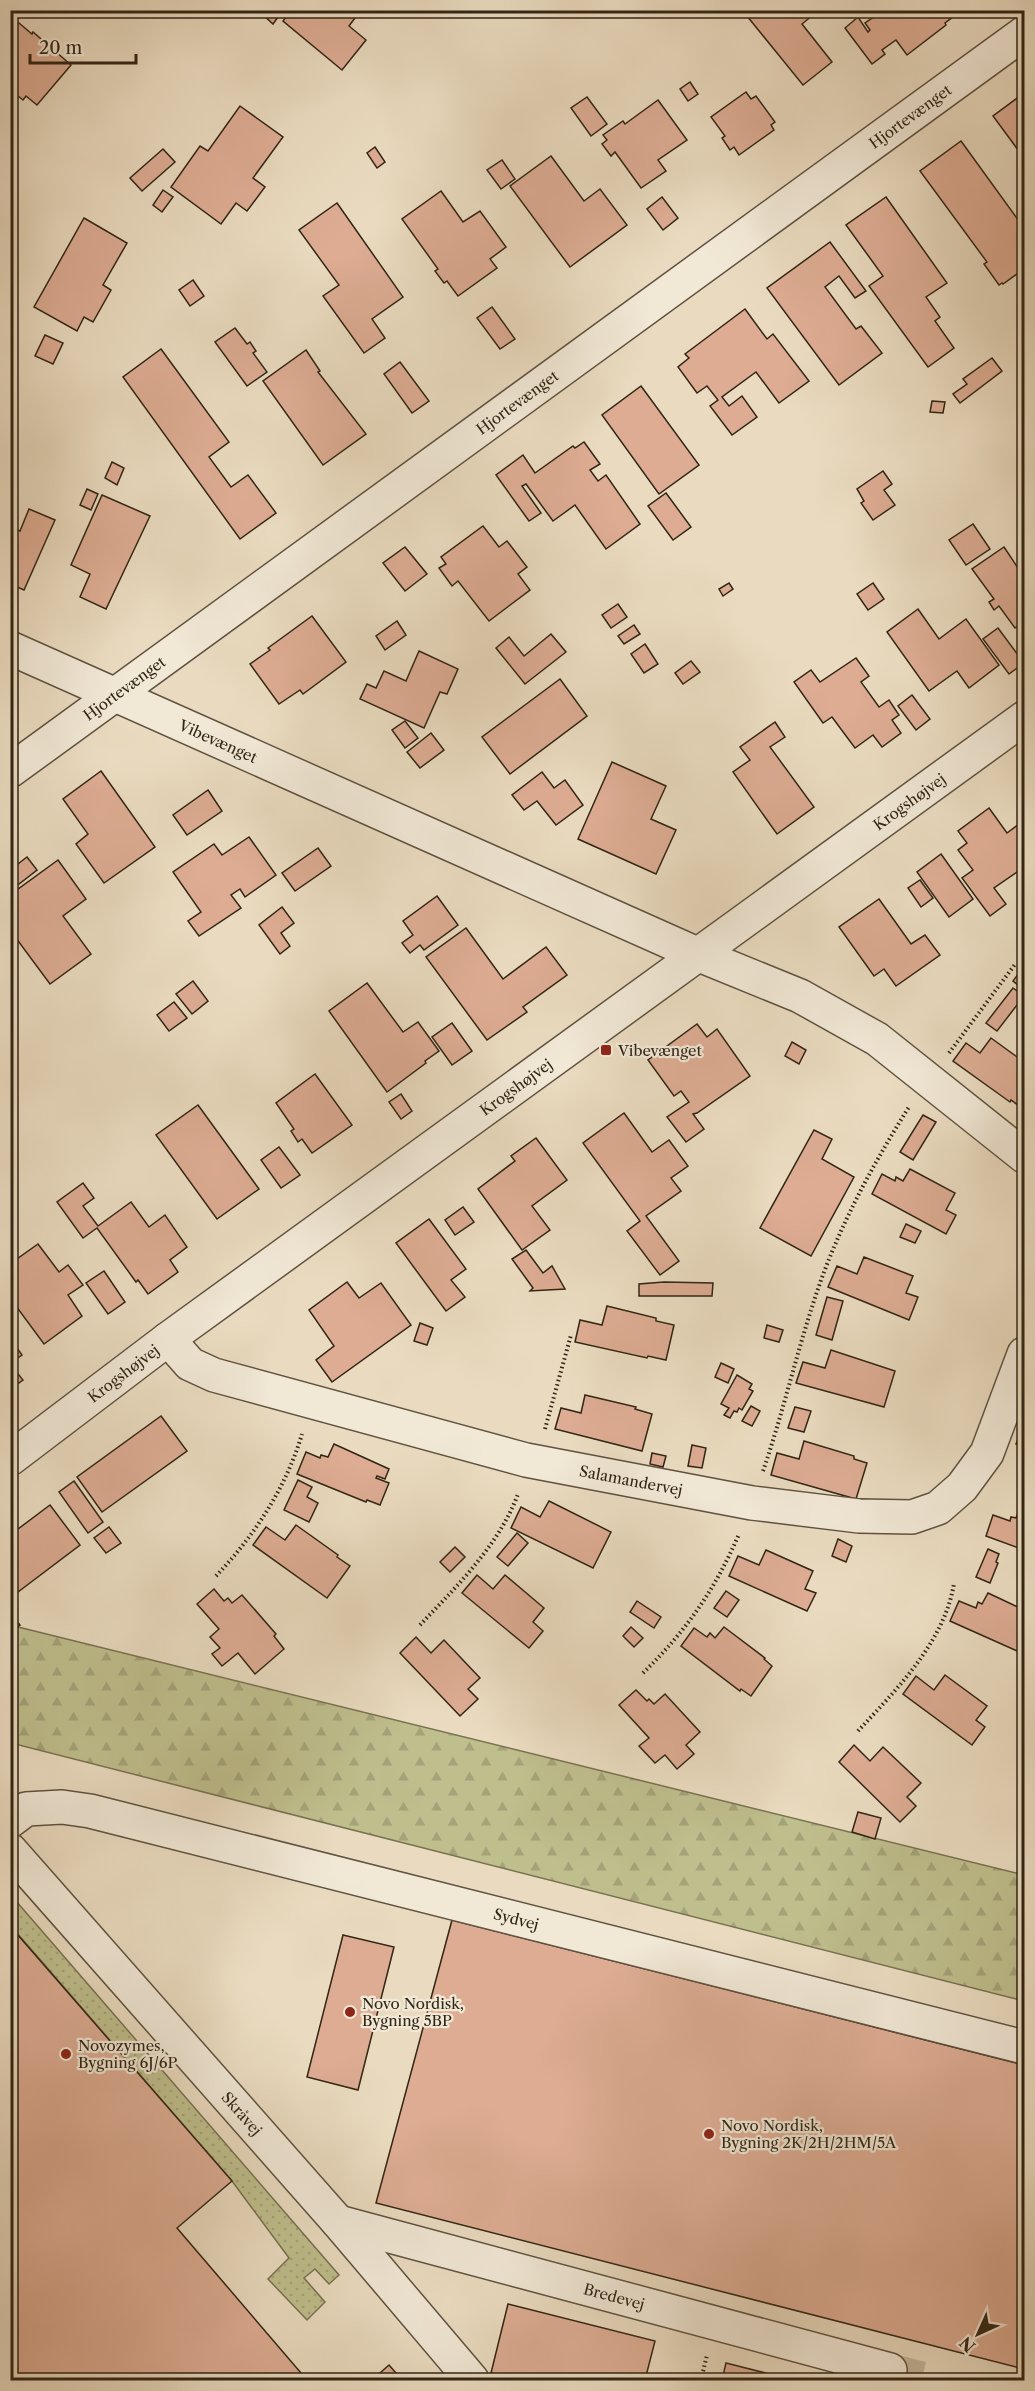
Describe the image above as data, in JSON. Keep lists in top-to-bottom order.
{
  "streets": {
    "street": [
      "Hjortevænget",
      "Vibevænget",
      "Krogshøjvej",
      "Salamandervej",
      "Sydvej",
      "Skråvej",
      "Bredevej"
    ]
  },
  "crossings": [
    ["Hjortevænget", "Vibevænget"],
    ["Vibevænget", "Krogshøjvej"],
    ["Krogshøjvej", "Salamandervej"],
    ["Skråvej", "Bredevej"]
  ],
  "places": {
    "transit": ["Vibevænget"],
    "other": ["Novo Nordisk, Bygning 5BP", "Novozymes, Bygning 6J/6P", "Novo Nordisk, Bygning 2K/2H/2HM/5A"]
  },
  "scale_bar": "20 m",
  "north": "bottom left"
}
